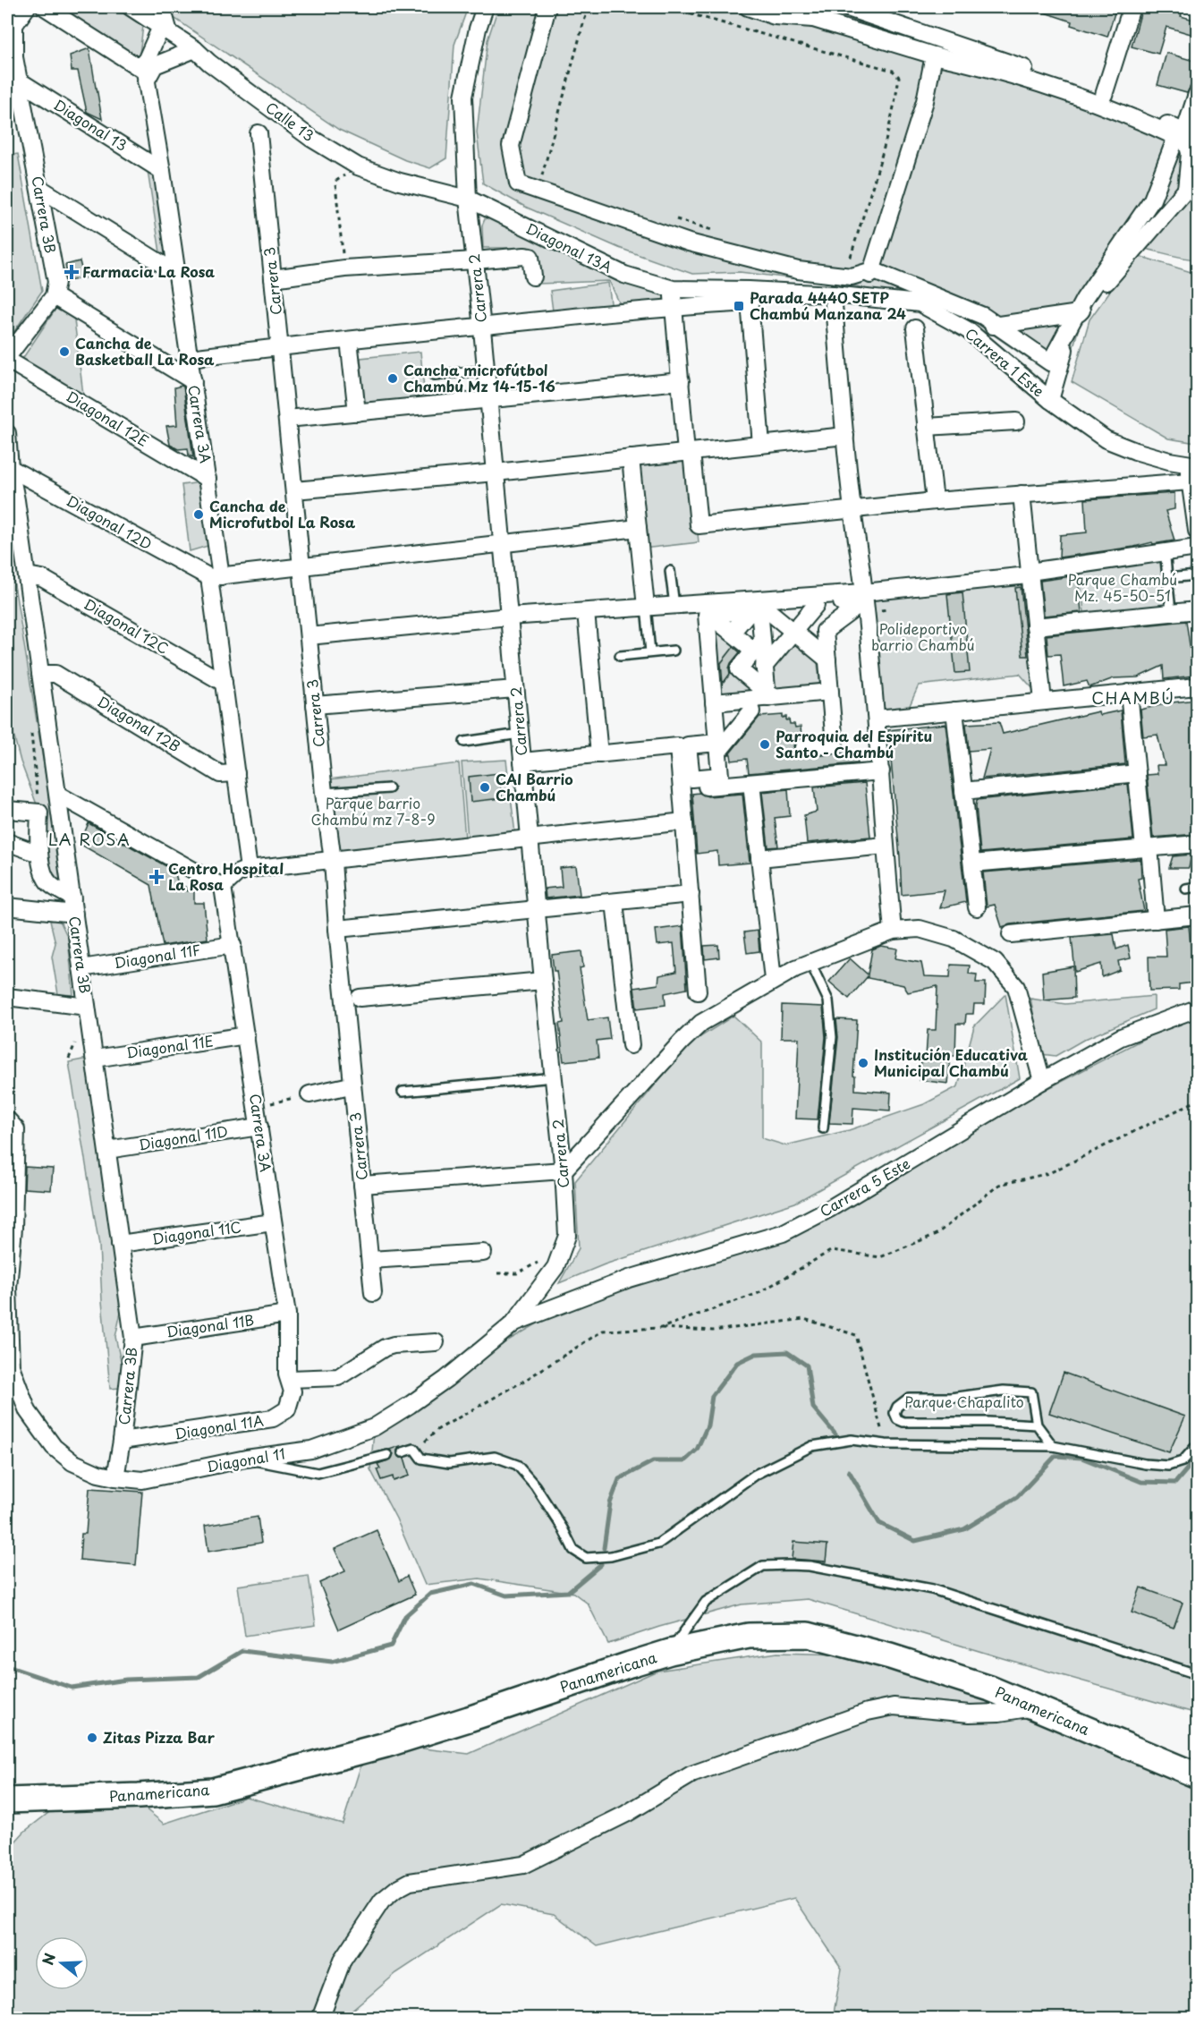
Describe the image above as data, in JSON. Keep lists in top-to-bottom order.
{
  "streets": {
    "main road": ["Panamericana"],
    "street": [
      "Calle 13",
      "Diagonal 13",
      "Carrera 3B",
      "Diagonal 13A",
      "Carrera 3",
      "Carrera 2",
      "Carrera 1 Este",
      "Diagonal 12E",
      "Carrera 3A",
      "Diagonal 12D",
      "Diagonal 12C",
      "Diagonal 12B",
      "Diagonal 11F",
      "Diagonal 11E",
      "Diagonal 11D",
      "Carrera 5 Este",
      "Diagonal 11C",
      "Diagonal 11B",
      "Diagonal 11A",
      "Diagonal 11"
    ]
  },
  "crossings": [
    ["Calle 13", "Diagonal 13A"],
    ["Calle 13", "Carrera 2"],
    ["Diagonal 13", "Carrera 3B"],
    ["Diagonal 13", "Carrera 3A"],
    ["Carrera 3B", "Diagonal 12D"],
    ["Carrera 3B", "Diagonal 12C"],
    ["Carrera 3B", "Diagonal 12B"],
    ["Carrera 3B", "Diagonal 11F"],
    ["Carrera 3B", "Diagonal 11E"],
    ["Carrera 3B", "Diagonal 11D"],
    ["Carrera 3B", "Diagonal 11C"],
    ["Carrera 3B", "Diagonal 11B"],
    ["Carrera 3B", "Diagonal 11A"],
    ["Carrera 3B", "Diagonal 11"],
    ["Diagonal 13A", "Carrera 2"],
    ["Diagonal 13A", "Carrera 1 Este"],
    ["Carrera 2", "Carrera 5 Este"],
    ["Carrera 2", "Diagonal 11"],
    ["Diagonal 12E", "Carrera 3A"],
    ["Carrera 3A", "Diagonal 12D"],
    ["Carrera 3A", "Diagonal 12C"],
    ["Carrera 3A", "Diagonal 12B"],
    ["Carrera 3A", "Diagonal 11F"],
    ["Carrera 3A", "Diagonal 11E"],
    ["Carrera 3A", "Diagonal 11D"],
    ["Carrera 3A", "Diagonal 11C"],
    ["Carrera 3A", "Diagonal 11B"],
    ["Carrera 3A", "Diagonal 11A"],
    ["Carrera 5 Este", "Diagonal 11"]
  ],
  "districts": ["CHAMBÚ", "LA ROSA"],
  "parks": [
    "Parque Chambú Mz. 45-50-51",
    "Polideportivo barrio Chambú",
    "Parque barrio Chambú mz 7-8-9",
    "Parque Chapalito"
  ],
  "places": {
    "health": ["Farmacia La Rosa", "Centro Hospital La Rosa"],
    "transit": ["Parada 4440 SETP Chambú Manzana 24"],
    "other": [
      "Cancha de Basketball La Rosa",
      "Cancha microfútbol Chambú Mz 14-15-16",
      "Cancha de Microfutbol La Rosa",
      "Parroquia del Espíritu Santo - Chambú",
      "CAI Barrio Chambú",
      "Institución Educativa Municipal Chambú",
      "Zitas Pizza Bar"
    ]
  },
  "north": "left"
}
